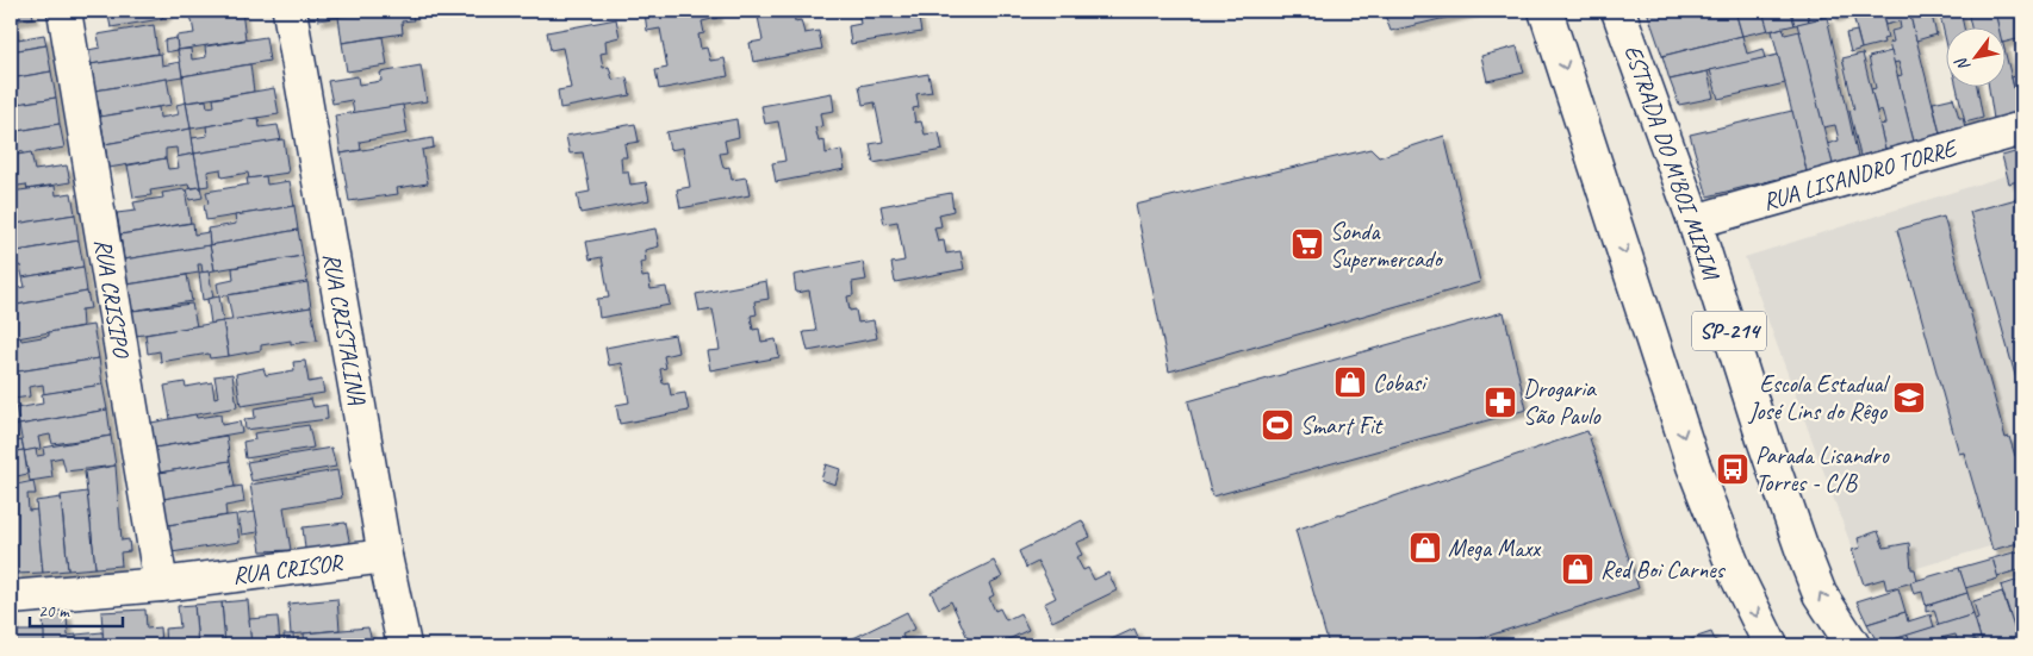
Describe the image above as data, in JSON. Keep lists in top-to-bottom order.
{
  "streets": {
    "street": [
      "ESTRADA DO M'BOI MIRIM",
      "RUA LISANDRO TORRE",
      "RUA CRISIPO",
      "RUA CRISTALINA",
      "SP-214",
      "RUA CRISOR"
    ]
  },
  "crossings": [
    ["ESTRADA DO M'BOI MIRIM", "RUA LISANDRO TORRE"],
    ["RUA CRISIPO", "RUA CRISOR"],
    ["RUA CRISTALINA", "RUA CRISOR"]
  ],
  "places": {
    "supermarket": ["Sonda Supermercado"],
    "shop": ["Cobasi", "Mega Maxx", "Red Boi Carnes"],
    "school or university": ["Escola Estadual José Lins do Rêgo"],
    "pharmacy": ["Drogaria São Paulo"],
    "sports": ["Smart Fit"],
    "bus stop": ["Parada Lisandro Torres - C/B"]
  },
  "scale_bar": "20 m",
  "north": "bottom left"
}
